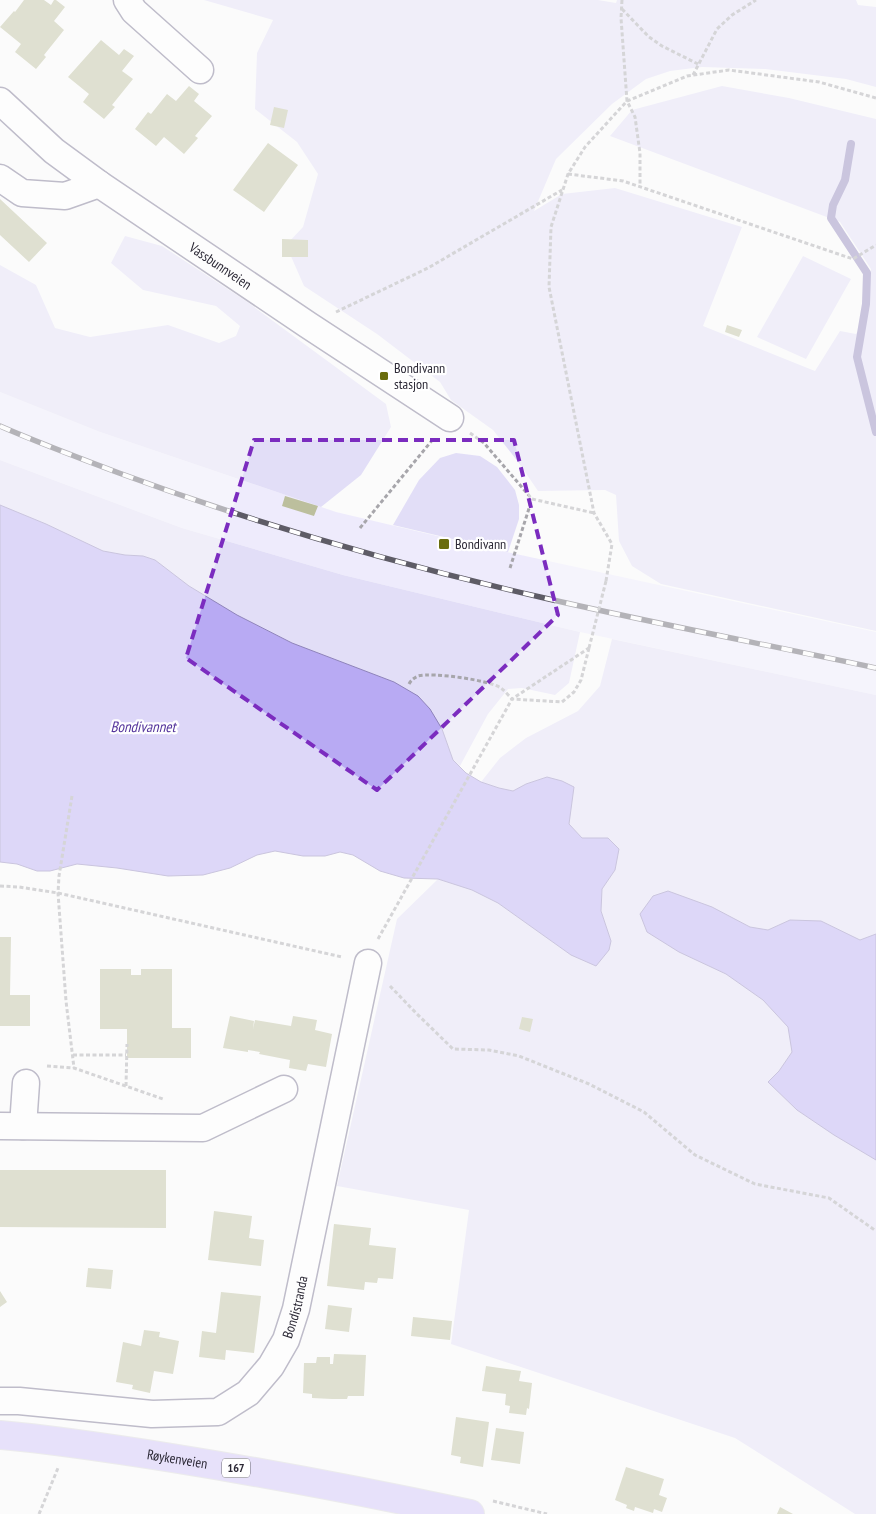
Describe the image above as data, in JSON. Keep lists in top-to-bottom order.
{
  "streets": {
    "main road": ["Røykenveien", "167"],
    "street": ["Vassbunnveien", "Bondistranda"]
  },
  "water": ["Bondivannet"],
  "places": {
    "transit": ["Bondivann stasjon", "Bondivann"]
  }
}
